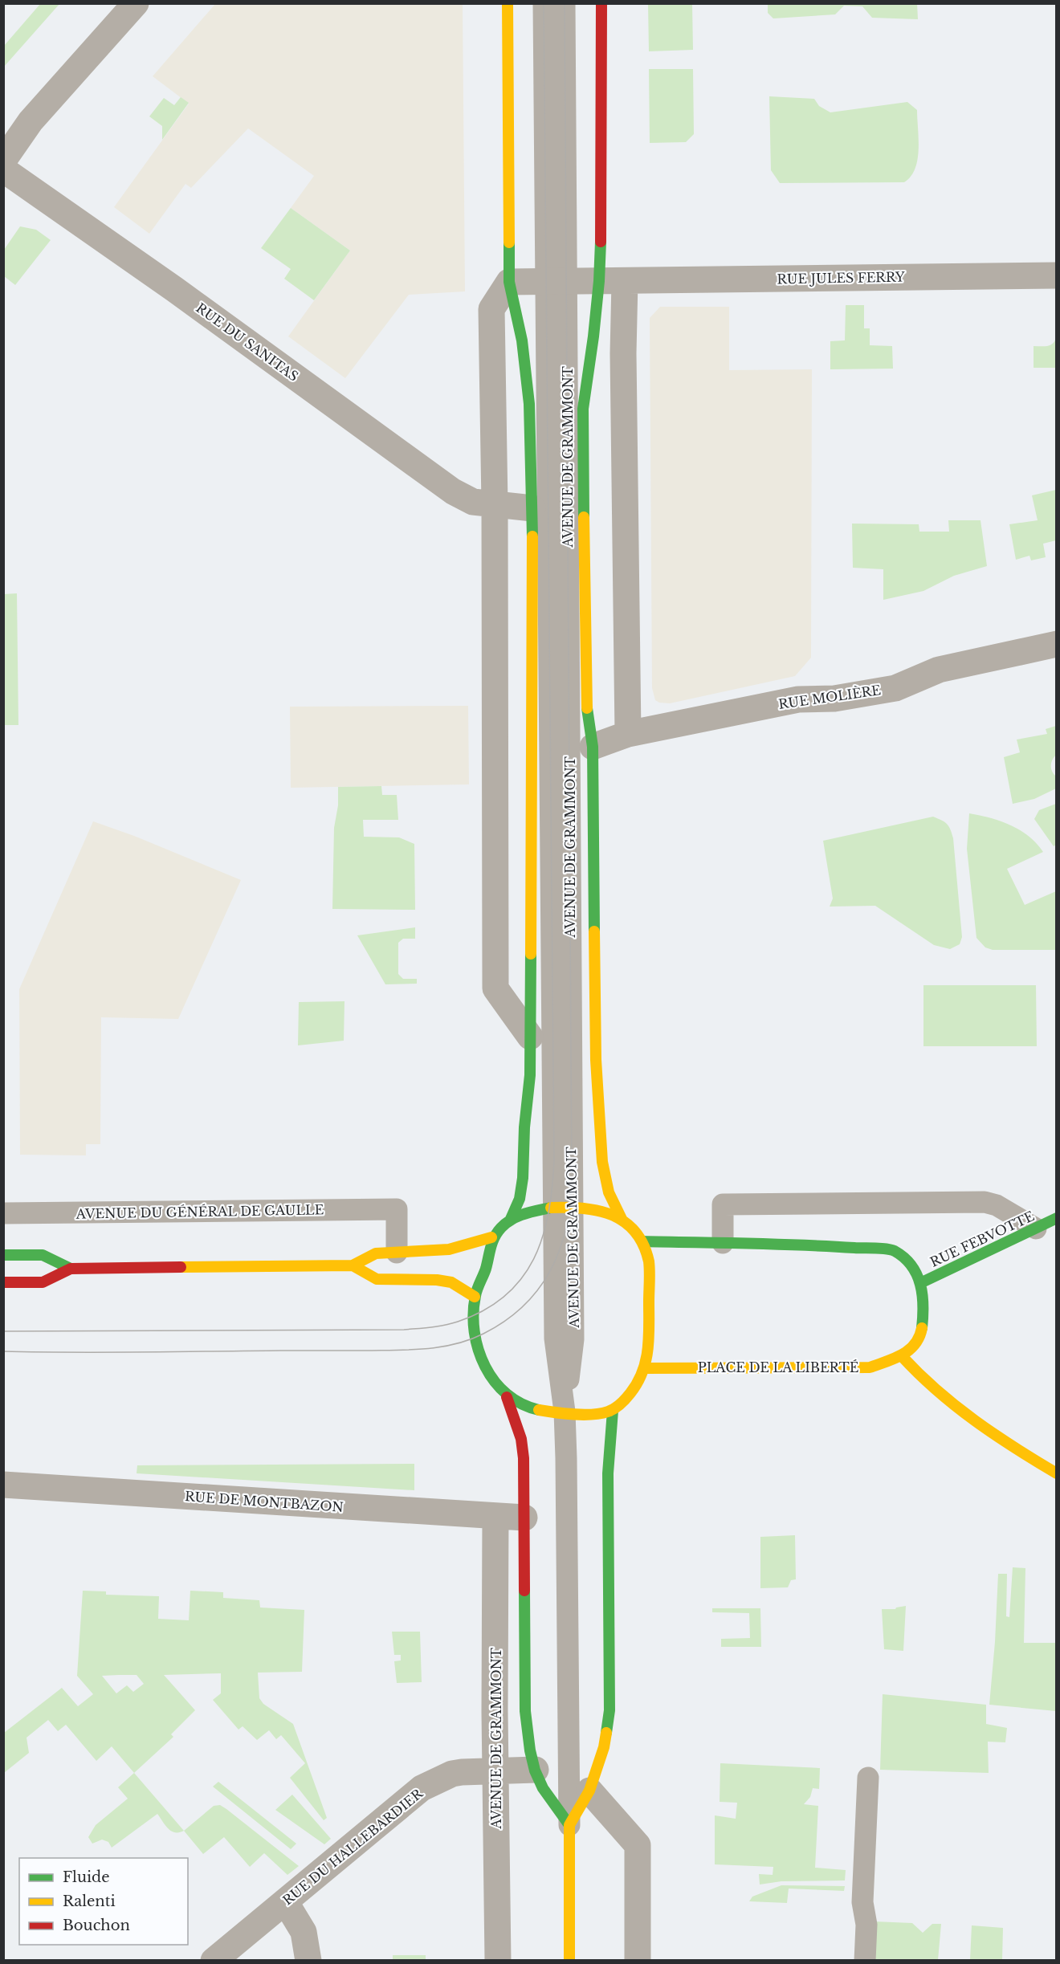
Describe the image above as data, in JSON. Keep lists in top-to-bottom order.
{
  "streets": {
    "main road": ["AVENUE DE GRAMMONT", "RUE FEBVOTTE", "PLACE DE LA LIBERTÉ"],
    "street": [
      "RUE JULES FERRY",
      "RUE DU SANITAS",
      "RUE MOLIÈRE",
      "RUE DE MONTBAZON",
      "RUE DU HALLEBARDIER"
    ],
    "lane": ["AVENUE DU GÉNÉRAL DE GAULLE"]
  },
  "crossings": [
    ["AVENUE DE GRAMMONT", "RUE MOLIÈRE"],
    ["AVENUE DE GRAMMONT", "RUE DE MONTBAZON"],
    ["AVENUE DE GRAMMONT", "RUE DU HALLEBARDIER"],
    ["RUE FEBVOTTE", "PLACE DE LA LIBERTÉ"]
  ],
  "legend": ["Fluide", "Ralenti", "Bouchon"]
}
